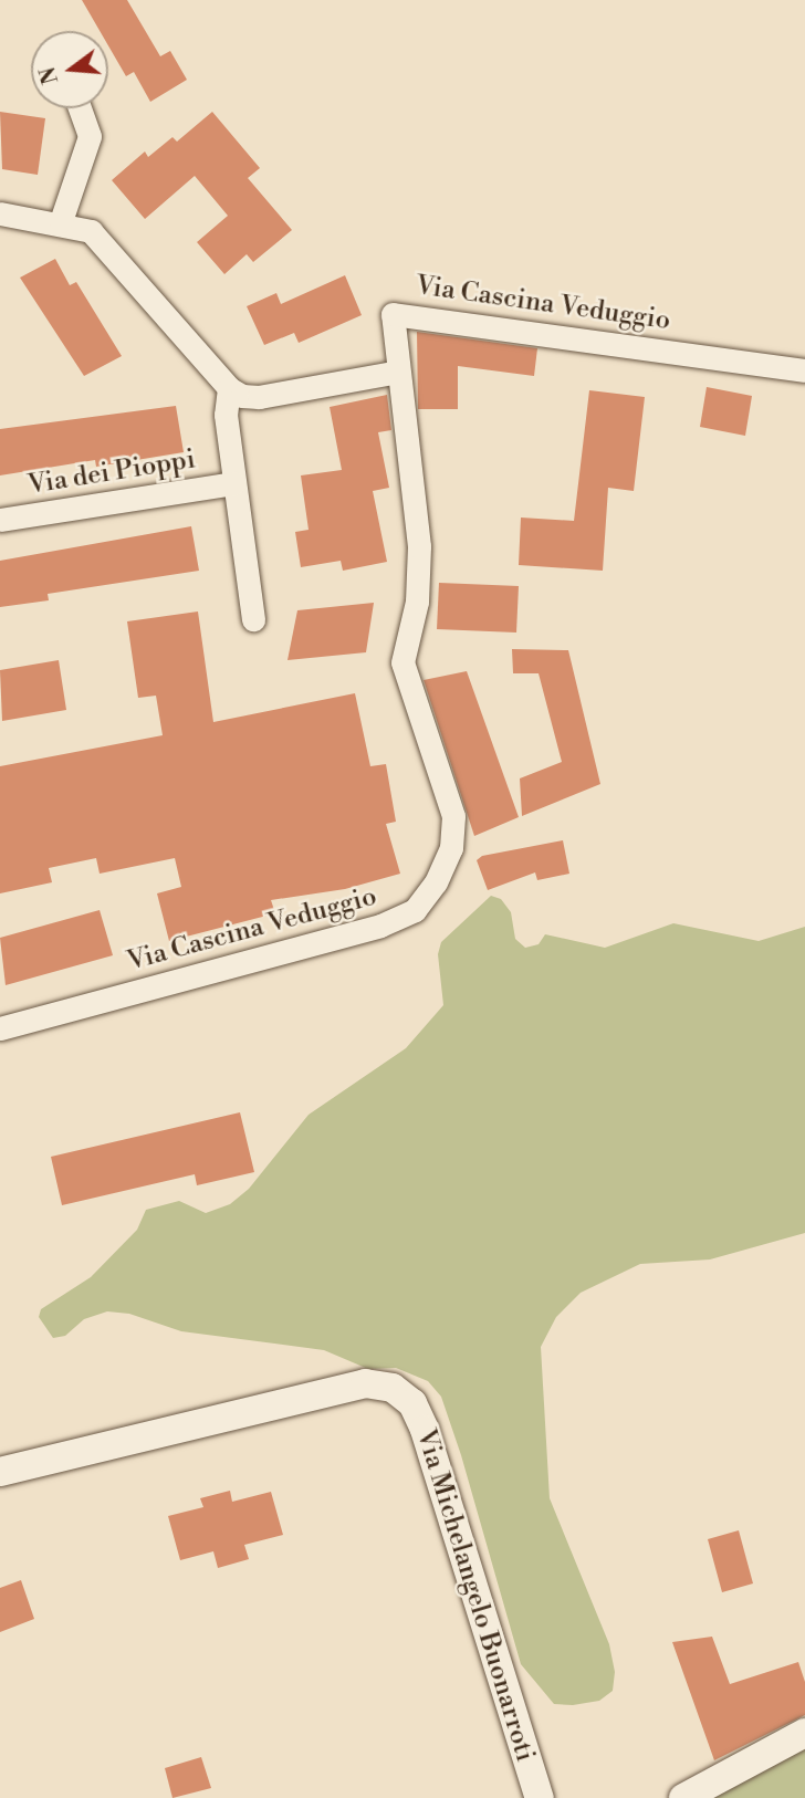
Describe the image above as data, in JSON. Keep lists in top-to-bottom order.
{
  "streets": {
    "street": ["Via Cascina Veduggio", "Via dei Pioppi", "Via Michelangelo Buonarroti"]
  },
  "north": "left"
}
